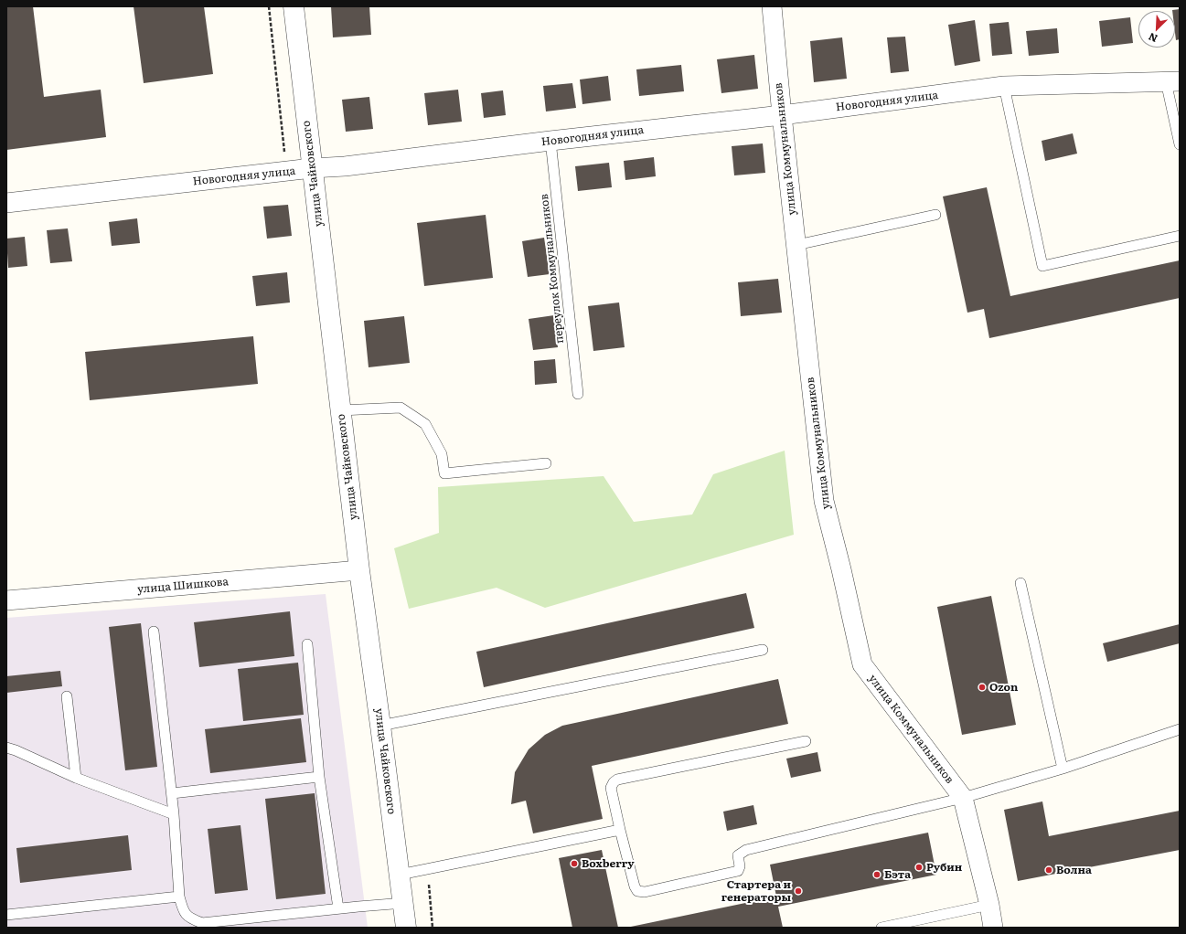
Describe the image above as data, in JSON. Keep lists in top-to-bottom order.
{
  "streets": {
    "street": [
      "Новогодняя улица",
      "улица Коммунальников",
      "улица Чайковского",
      "улица Шишкова"
    ],
    "lane": ["переулок Коммунальников"]
  },
  "crossings": [
    ["Новогодняя улица", "улица Коммунальников"],
    ["Новогодняя улица", "улица Чайковского"],
    ["Новогодняя улица", "переулок Коммунальников"],
    ["улица Чайковского", "улица Шишкова"]
  ],
  "places": [
    "Ozon",
    "Boxberry",
    "Рубин",
    "Волна",
    "Бэта",
    "Стартера и генераторы"
  ],
  "north": "bottom left"
}
